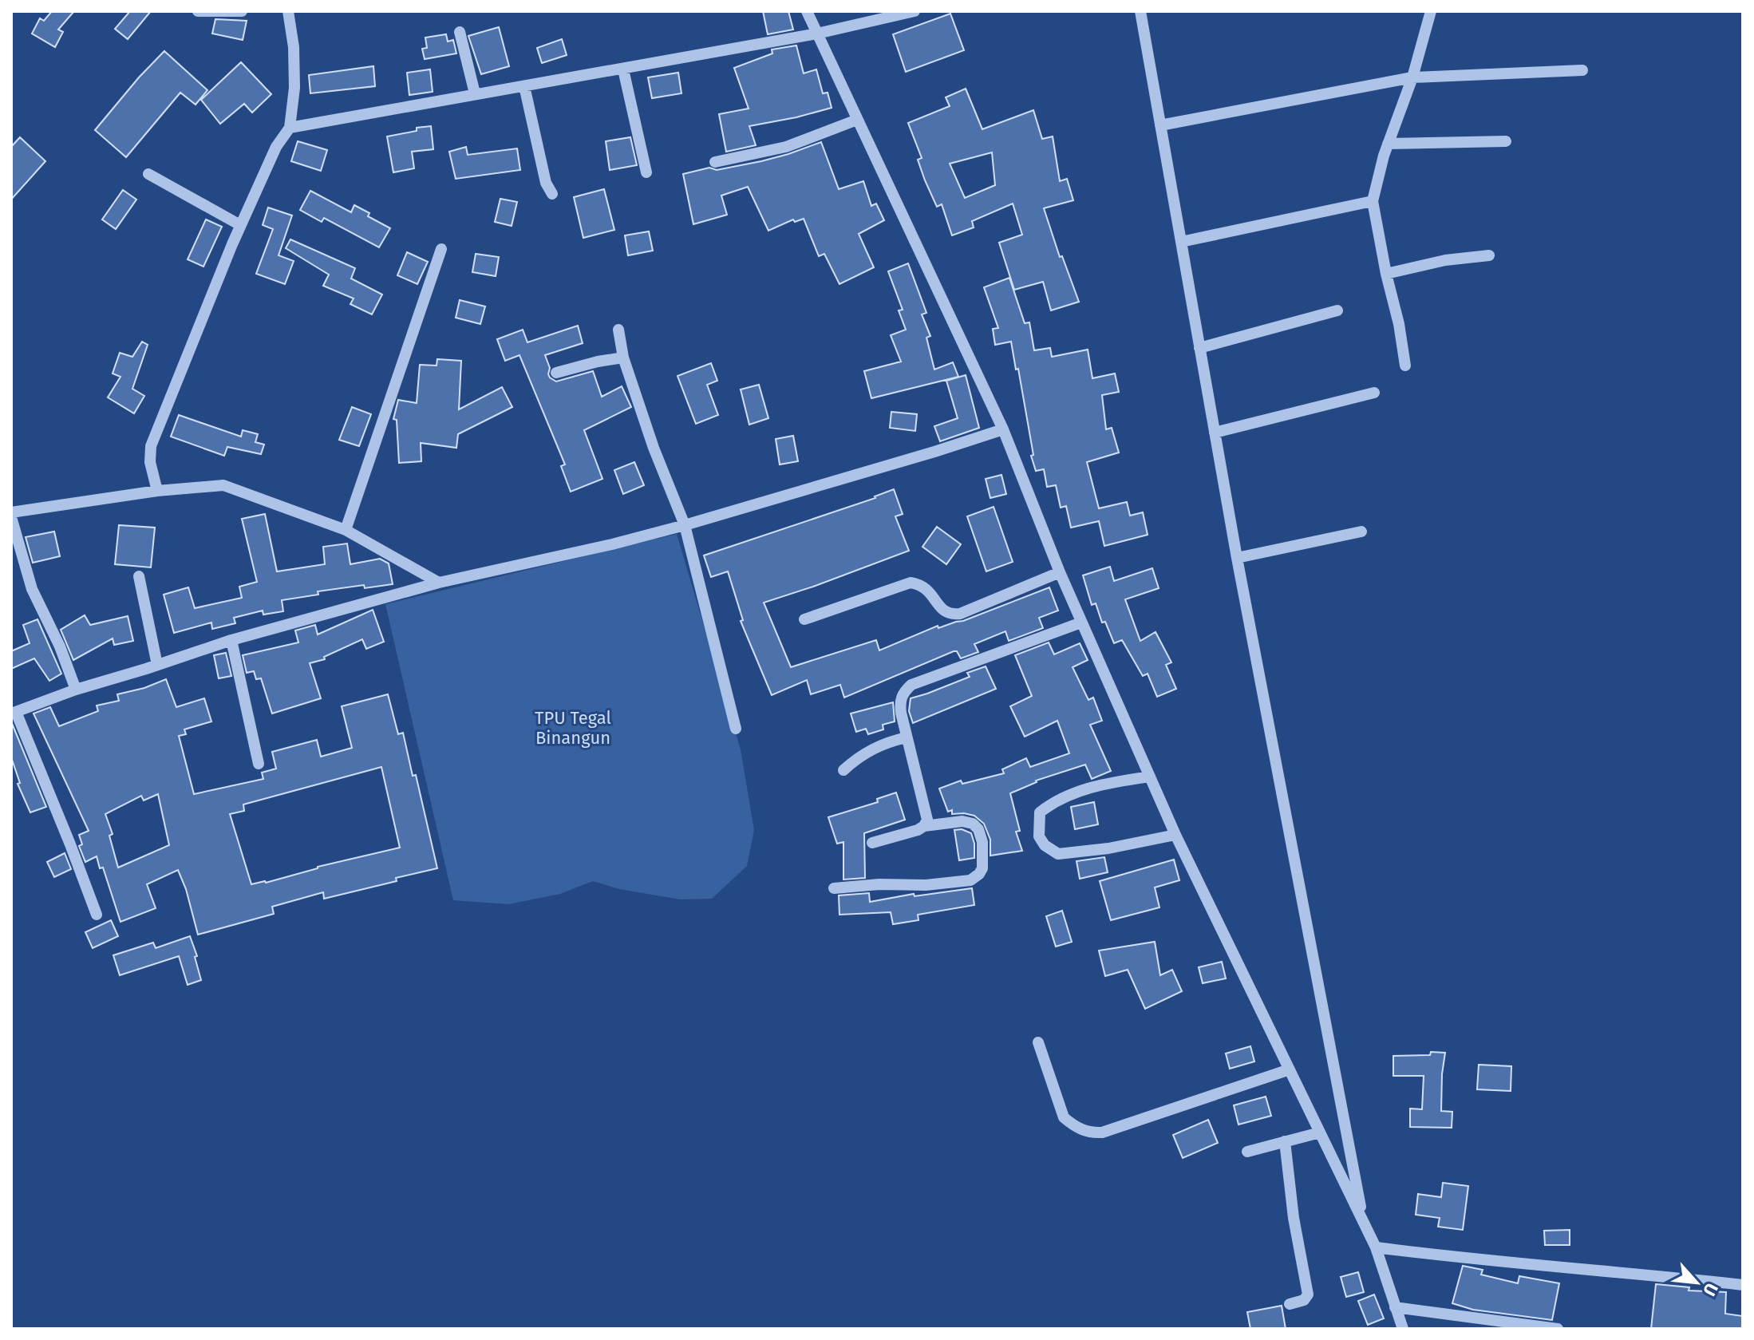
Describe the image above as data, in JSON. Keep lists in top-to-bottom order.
{
  "parks": ["TPU Tegal Binangun"],
  "north": "bottom right"
}
